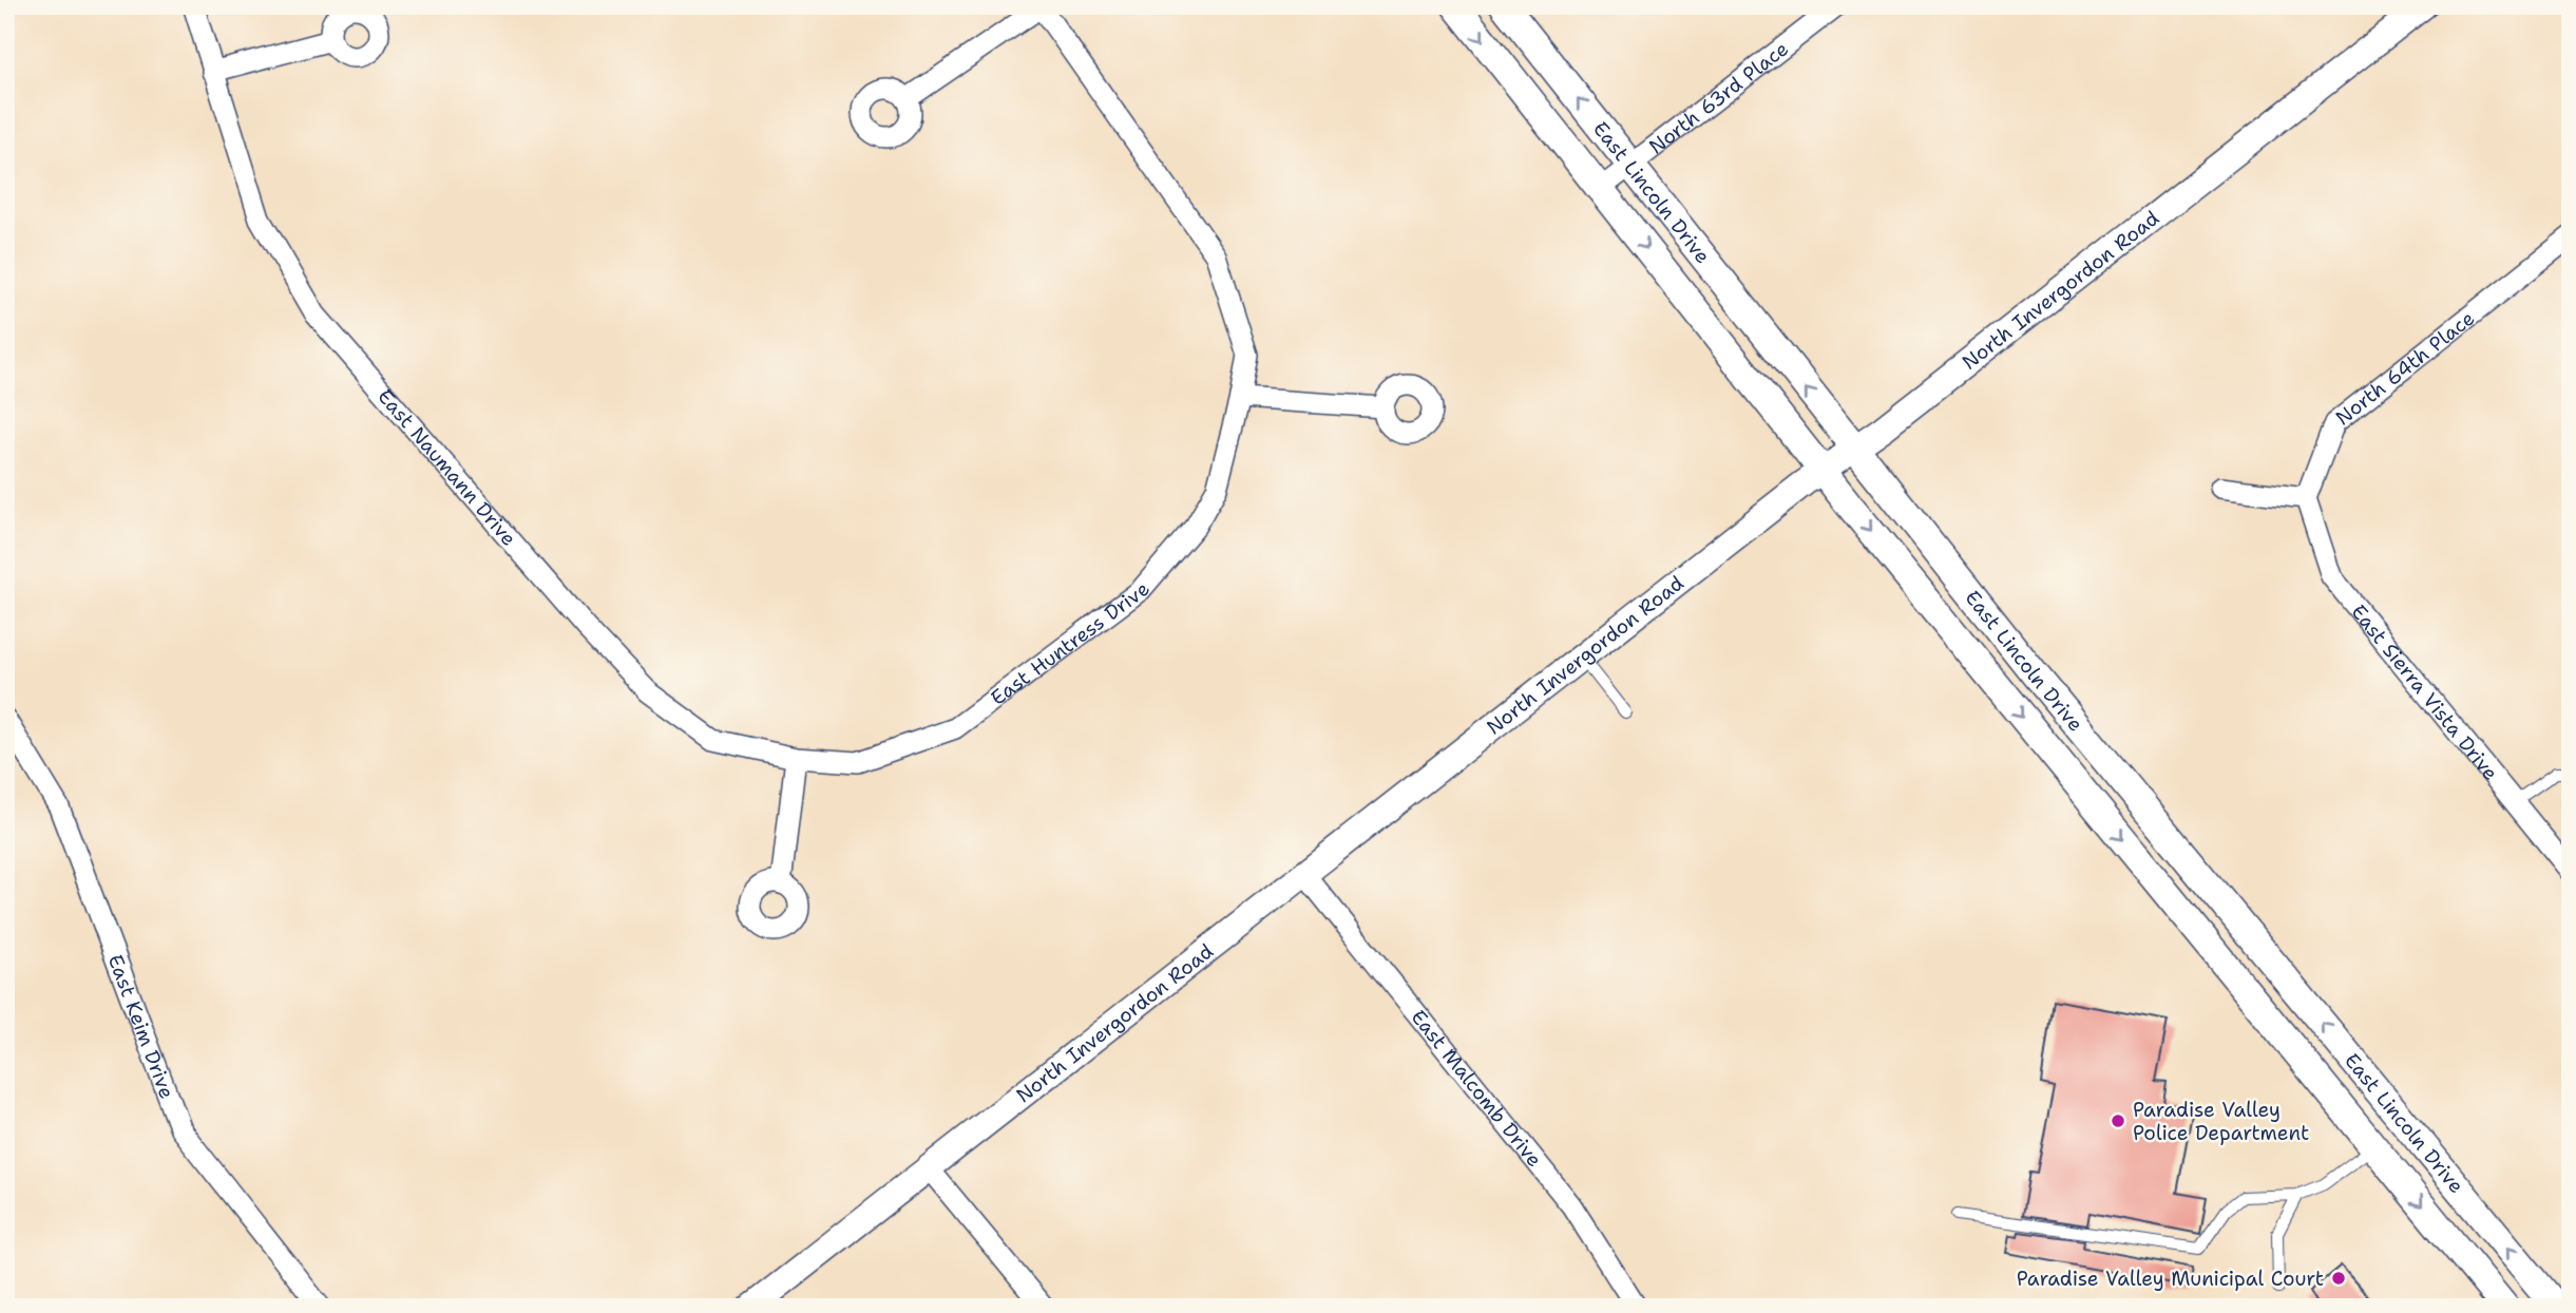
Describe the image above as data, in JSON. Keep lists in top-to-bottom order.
{
  "streets": {
    "main road": ["East Lincoln Drive"],
    "street": [
      "North 63rd Place",
      "North Invergordon Road",
      "North 64th Place",
      "East Naumann Drive",
      "East Huntress Drive",
      "East Sierra Vista Drive",
      "East Keim Drive",
      "East Malcomb Drive"
    ]
  },
  "crossings": [
    ["North 63rd Place", "East Lincoln Drive"],
    ["East Lincoln Drive", "North Invergordon Road"],
    ["North Invergordon Road", "East Malcomb Drive"],
    ["North 64th Place", "East Sierra Vista Drive"],
    ["East Naumann Drive", "East Huntress Drive"]
  ],
  "places": ["Paradise Valley Police Department", "Paradise Valley Municipal Court"]
}
